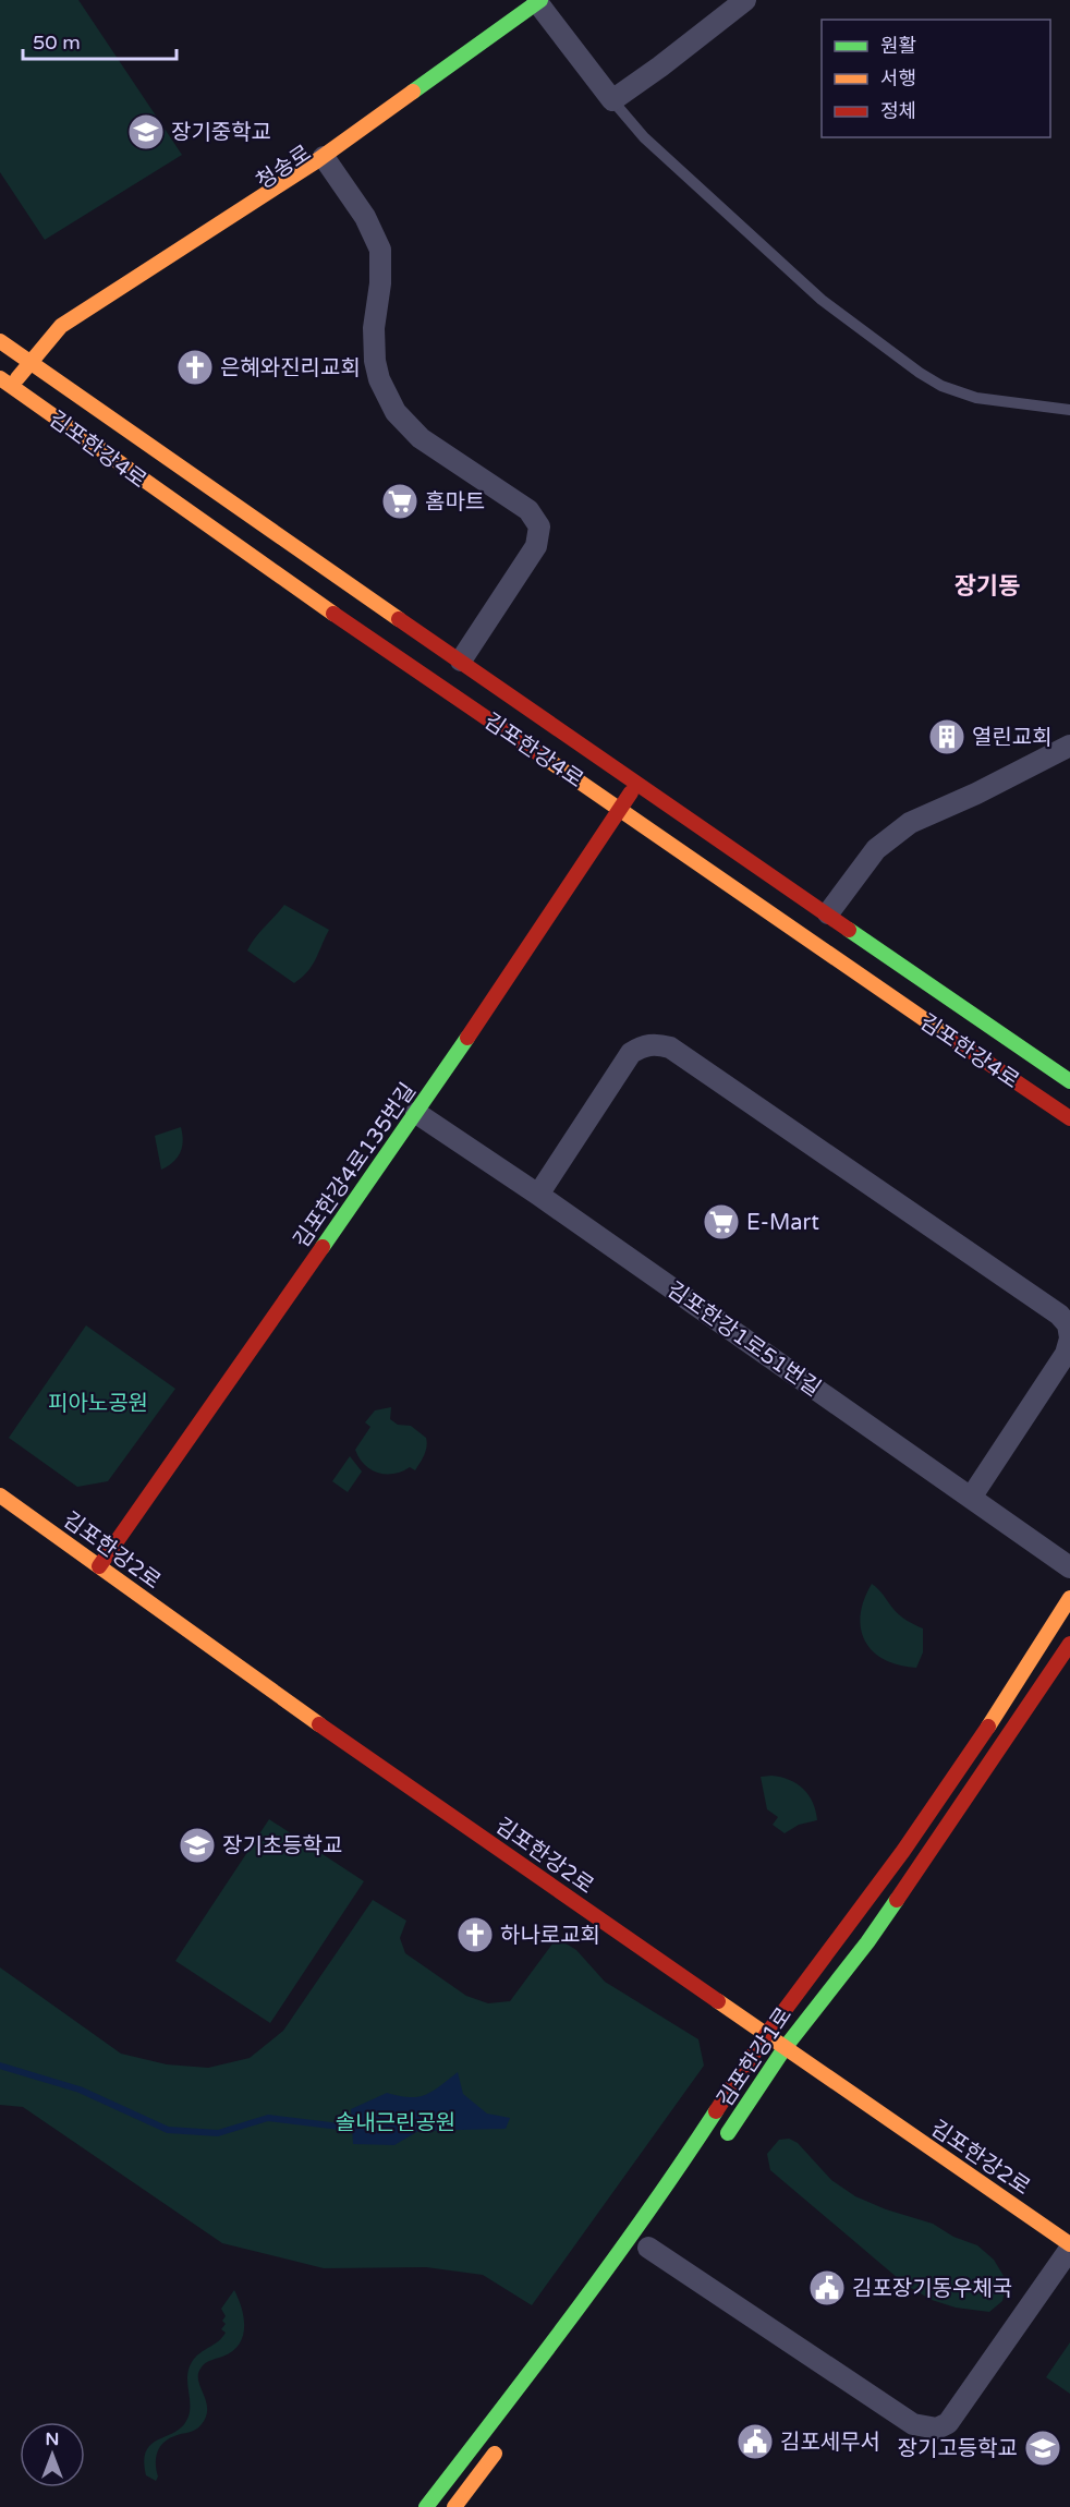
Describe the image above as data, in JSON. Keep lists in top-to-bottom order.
{
  "streets": {
    "street": [
      "청송로",
      "김포한강4로",
      "김포한강4로135번길",
      "김포한강1로51번길",
      "김포한강2로",
      "김포한강1로"
    ]
  },
  "crossings": [
    ["청송로", "김포한강4로"],
    ["김포한강4로", "김포한강4로135번길"],
    ["김포한강4로135번길", "김포한강1로51번길"],
    ["김포한강4로135번길", "김포한강2로"],
    ["김포한강2로", "김포한강1로"]
  ],
  "districts": ["장기동"],
  "parks": ["피아노공원", "솔내근린공원"],
  "places": {
    "school or university": ["장기중학교", "장기초등학교", "장기고등학교"],
    "church": ["은혜와진리교회", "하나로교회"],
    "supermarket": ["홈마트", "E-Mart"],
    "building": ["열린교회"],
    "public building": ["김포장기동우체국", "김포세무서"]
  },
  "legend": ["원활", "서행", "정체"],
  "scale_bar": "50 m",
  "north": "top"
}
